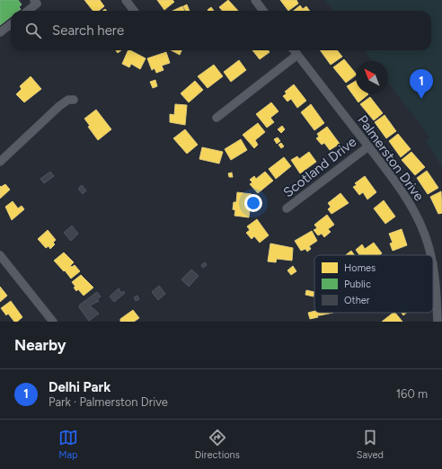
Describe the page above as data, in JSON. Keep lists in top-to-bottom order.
{
  "streets": {
    "street": ["Palmerston Drive", "Scotland Drive"]
  },
  "crossings": [
    ["Palmerston Drive", "Scotland Drive"]
  ],
  "legend": ["Homes", "Public", "Other"],
  "north": "top left",
  "page": {
    "search": "Search here",
    "pins": "1",
    "heading": "Nearby",
    "list": [
      {
        "mark": "1",
        "name": "Delhi Park",
        "note": "Park · Palmerston Drive",
        "value": "160 m"
      }
    ],
    "nav": ["Map", "Directions", "Saved"]
  }
}
